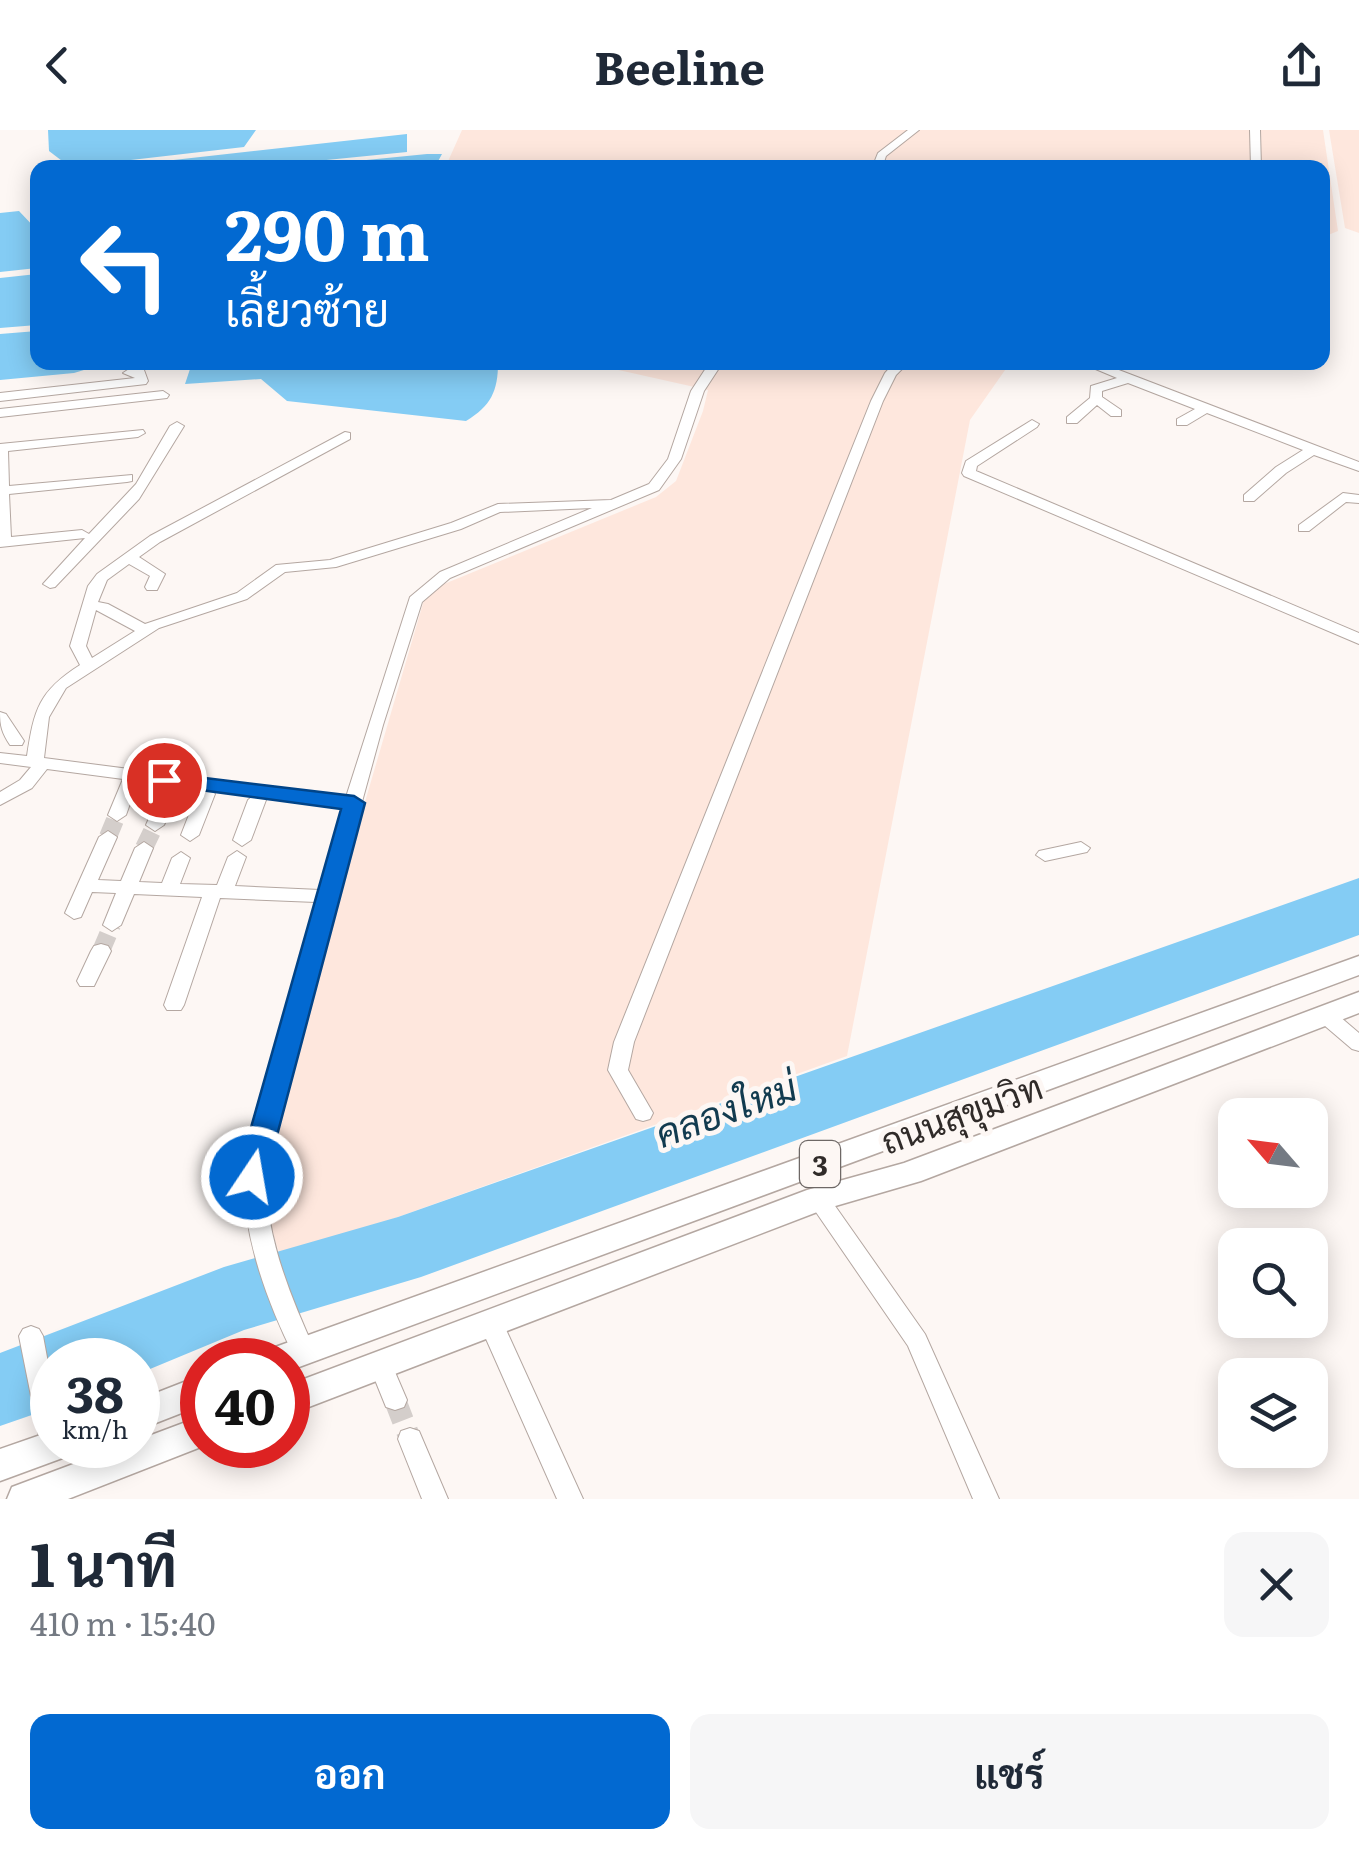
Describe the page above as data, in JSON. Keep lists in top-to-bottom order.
{
  "streets": {
    "highway": ["ถนนสุขุมวิท", "3"]
  },
  "water": ["คลองใหม่"],
  "north": "top left",
  "page": {
    "header": "Beeline",
    "turn": ["290 m", "เลี้ยวซ้าย"],
    "speed": "38 km/h",
    "limit": "40",
    "heading": ["1 นาที", "410 m · 15:40"],
    "buttons": ["ออก", "แชร์"]
  }
}
